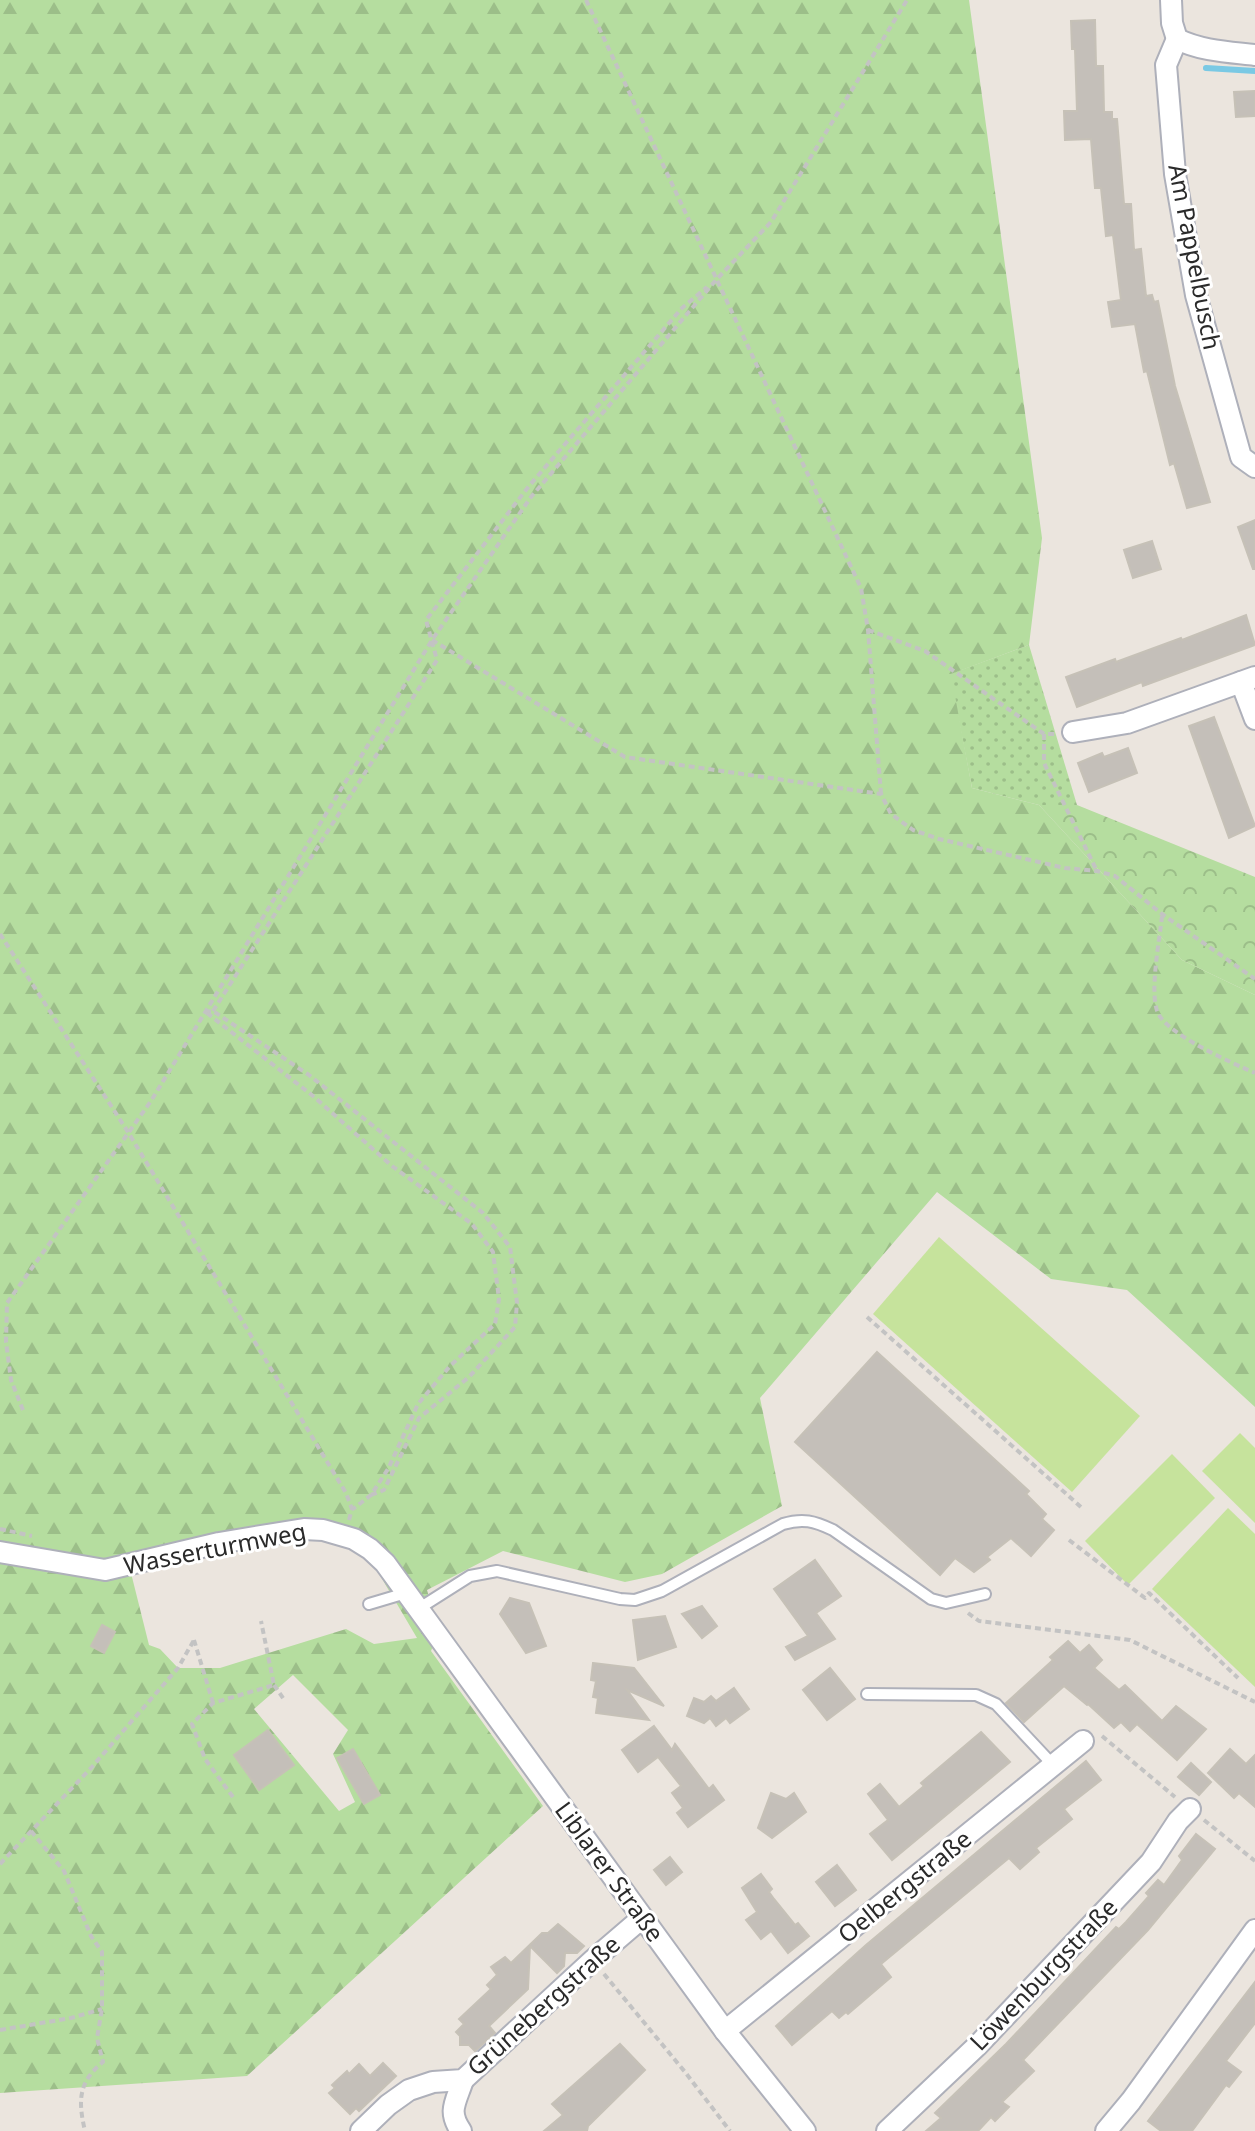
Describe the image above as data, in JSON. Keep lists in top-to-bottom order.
{
  "streets": {
    "street": [
      "Am Pappelbusch",
      "Wasserturmweg",
      "Liblarer Straße",
      "Oelbergstraße",
      "Löwenburgstraße",
      "Grünebergstraße"
    ]
  },
  "crossings": [
    ["Wasserturmweg", "Liblarer Straße"],
    ["Liblarer Straße", "Oelbergstraße"],
    ["Liblarer Straße", "Grünebergstraße"]
  ]
}
